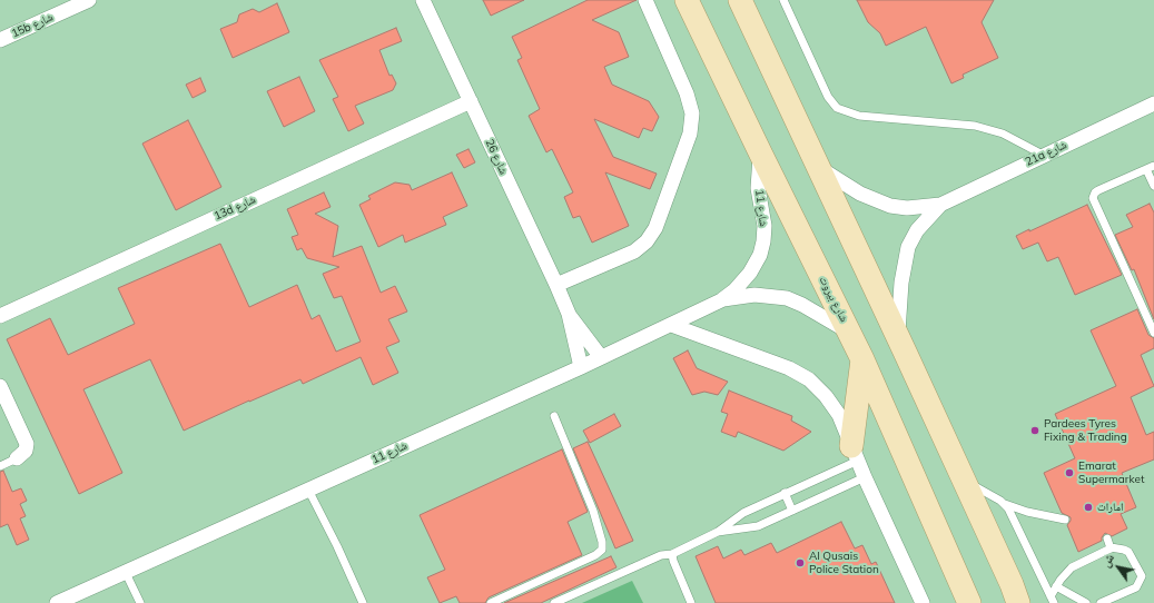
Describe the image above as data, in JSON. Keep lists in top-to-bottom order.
{
  "streets": {
    "main road": ["شارع بيروت"],
    "street": [
      "15b شارع",
      "21a شارع",
      "شارع 26",
      "13d شارع",
      "شارع 11"
    ]
  },
  "crossings": [
    ["شارع 26", "13d شارع"],
    ["شارع 26", "شارع 11"],
    ["شارع 11", "شارع بيروت"]
  ],
  "places": [
    "Pardees Tyres Fixing & Trading",
    "Emarat Supermarket",
    "امارات",
    "Al Qusais Police Station"
  ],
  "north": "top left"
}
